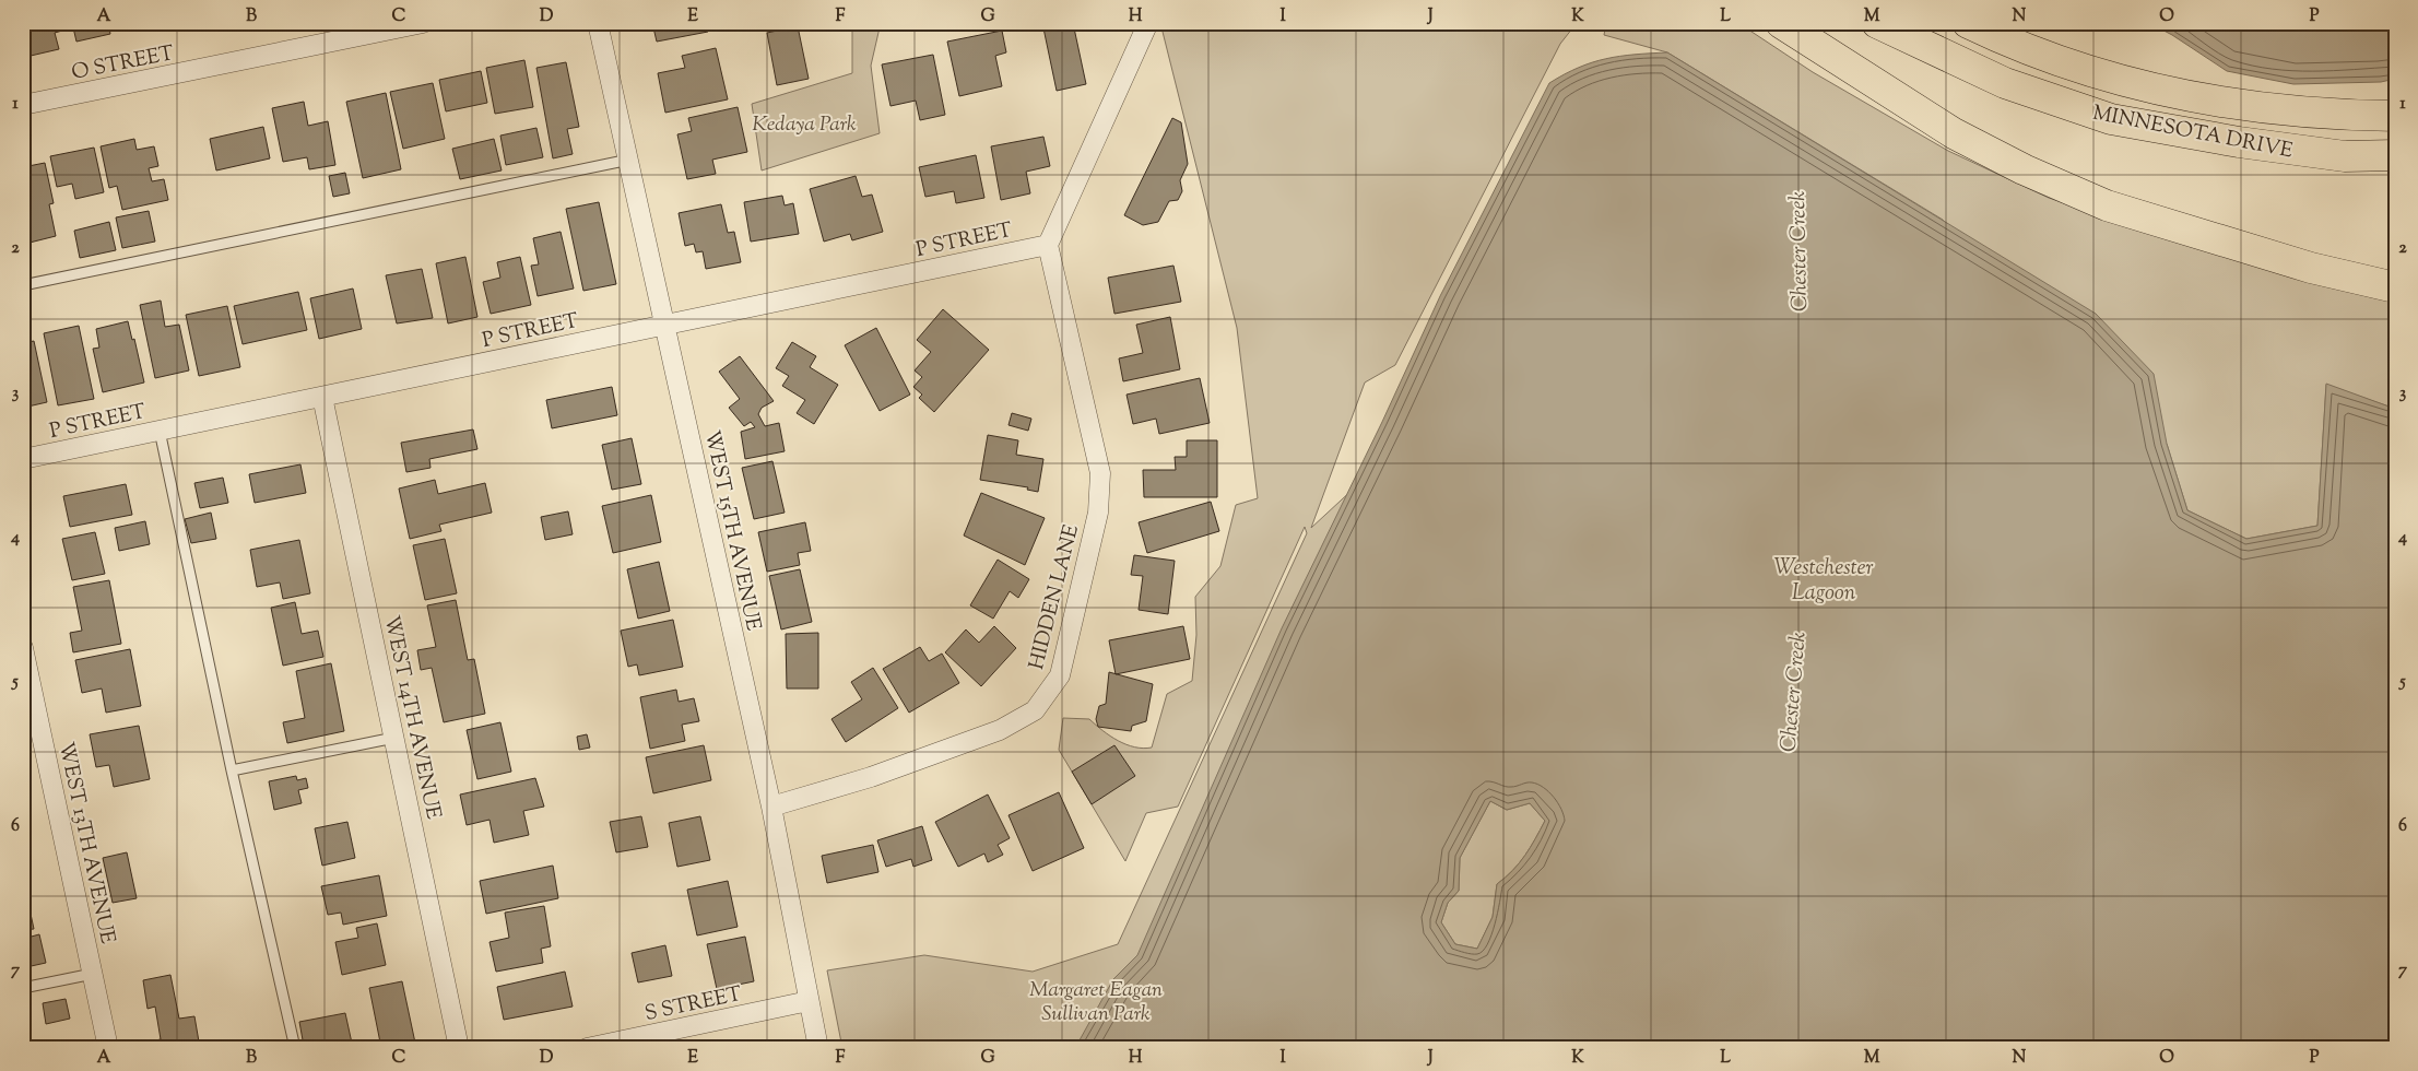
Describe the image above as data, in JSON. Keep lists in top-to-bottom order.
{
  "streets": {
    "main road": ["MINNESOTA DRIVE"],
    "street": [
      "O STREET",
      "P STREET",
      "WEST 15TH AVENUE",
      "HIDDEN LANE",
      "WEST 14TH AVENUE",
      "WEST 13TH AVENUE",
      "S STREET"
    ]
  },
  "crossings": [
    ["P STREET", "WEST 15TH AVENUE"],
    ["P STREET", "HIDDEN LANE"],
    ["P STREET", "WEST 14TH AVENUE"],
    ["WEST 15TH AVENUE", "HIDDEN LANE"],
    ["WEST 15TH AVENUE", "S STREET"]
  ],
  "water": ["Chester Creek", "Westchester Lagoon"],
  "parks": ["Kedaya Park", "Margaret Eagan Sullivan Park"],
  "grid": {
    "columns": [
      "A",
      "B",
      "C",
      "D",
      "E",
      "F",
      "G",
      "H",
      "I",
      "J",
      "K",
      "L",
      "M",
      "N",
      "O",
      "P"
    ],
    "rows": [
      "1",
      "2",
      "3",
      "4",
      "5",
      "6",
      "7"
    ]
  }
}
